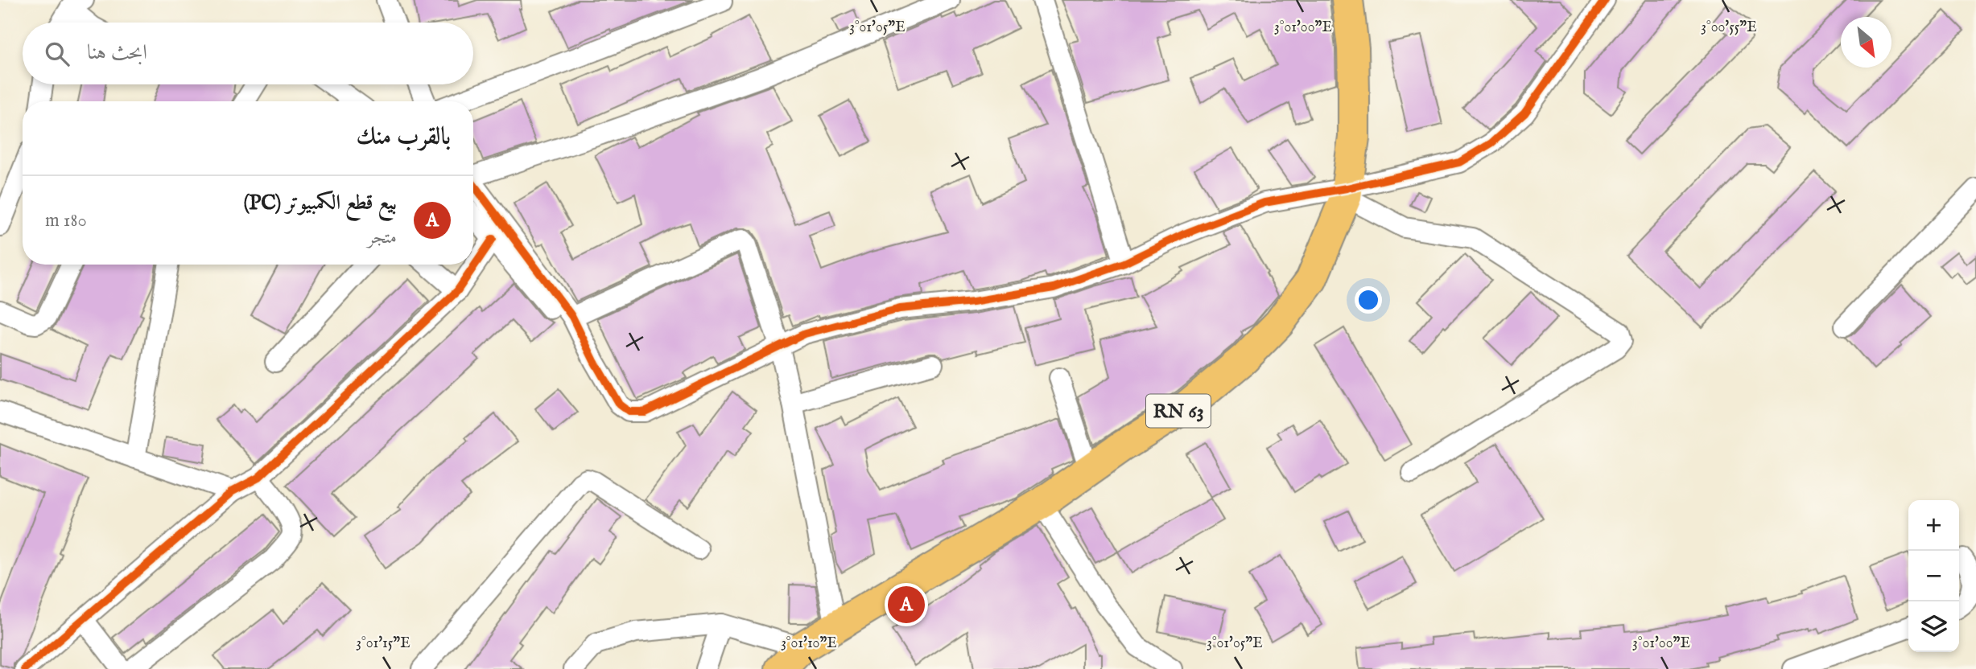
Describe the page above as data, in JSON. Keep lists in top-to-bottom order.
{
  "streets": {
    "main road": ["RN 63"]
  },
  "north": "bottom right",
  "page": {
    "search": "ابحث هنا",
    "heading": "بالقرب منك",
    "list": [
      {
        "mark": "A",
        "name": "بيع قطع الكمبيوتر (PC)",
        "note": "متجر",
        "value": "180 m"
      }
    ],
    "map_buttons": ["+", "−"],
    "pins": "A"
  },
  "coordinates": [
    "3°01'05\"E",
    "3°01'00\"E",
    "3°00'55\"E",
    "3°01'15\"E",
    "3°01'10\"E"
  ]
}
